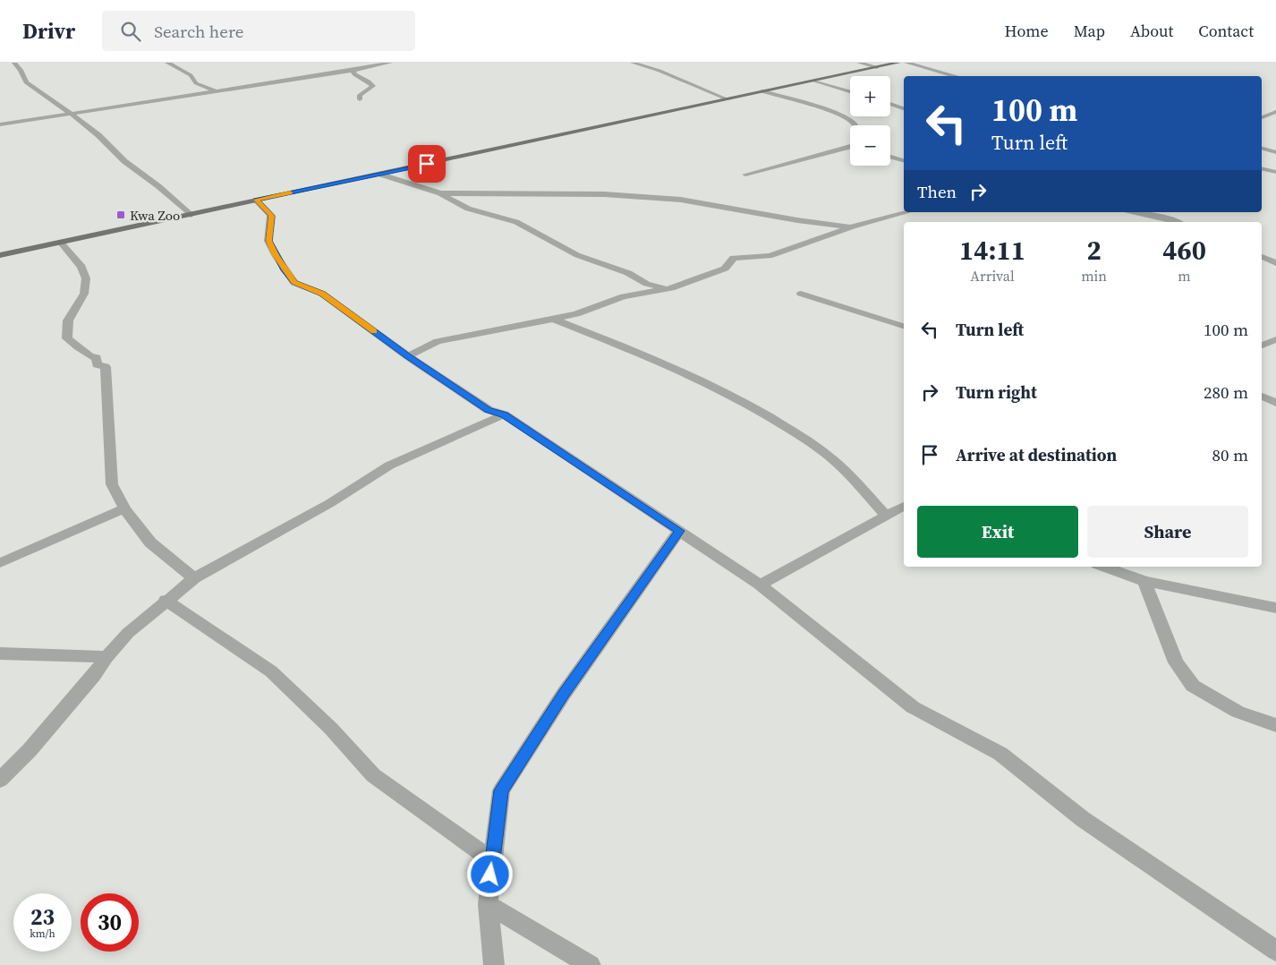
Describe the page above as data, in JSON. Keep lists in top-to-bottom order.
{
  "places": {
    "transit": ["Kwa Zoo"]
  },
  "page": {
    "header": "Drivr",
    "search": "Search here",
    "nav": [
      "Home",
      "Map",
      "About",
      "Contact"
    ],
    "map_buttons": ["+", "−"],
    "turn": ["100 m", "Turn left"],
    "then": "Then",
    "eta": [
      "14:11",
      "Arrival",
      "2",
      "min",
      "460",
      "m"
    ],
    "list": [
      {
        "name": "Turn left",
        "value": "100 m"
      },
      {
        "name": "Turn right",
        "value": "280 m"
      },
      {
        "name": "Arrive at destination",
        "value": "80 m"
      }
    ],
    "buttons": ["Exit", "Share"],
    "speed": "23 km/h",
    "limit": "30"
  }
}
